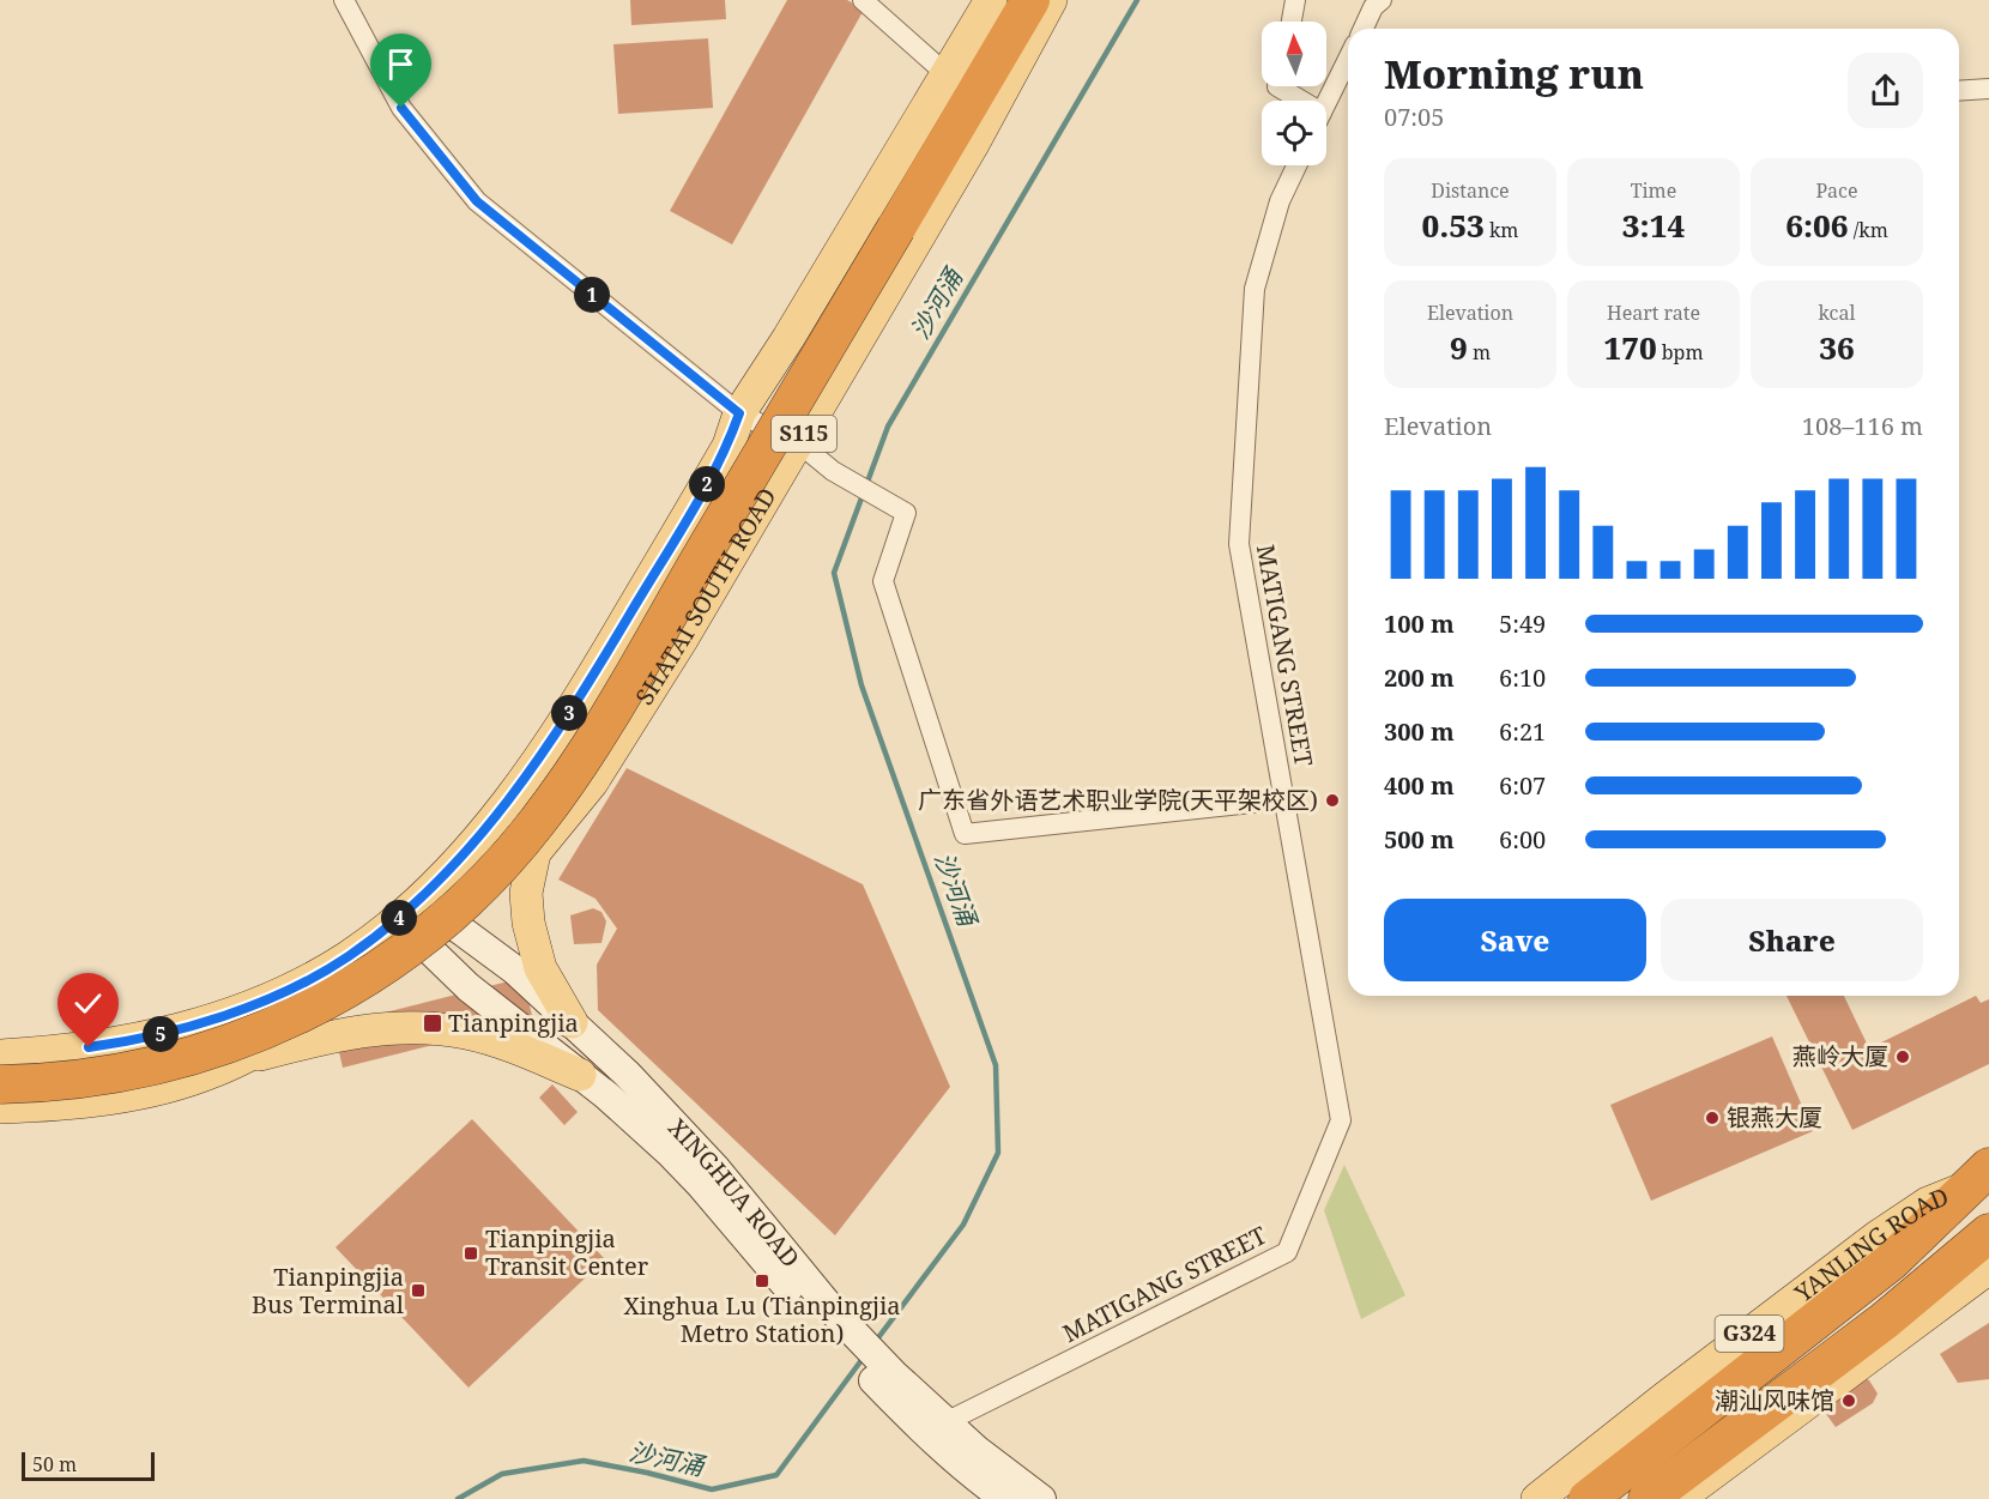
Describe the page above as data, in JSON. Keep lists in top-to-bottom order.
{
  "streets": {
    "highway": ["YANLING ROAD"],
    "main road": [
      "S115",
      "SHATAI SOUTH ROAD",
      "XINGHUA ROAD",
      "G324"
    ],
    "street": ["MATIGANG STREET"]
  },
  "crossings": [
    ["S115", "SHATAI SOUTH ROAD"],
    ["S115", "XINGHUA ROAD"],
    ["SHATAI SOUTH ROAD", "XINGHUA ROAD"],
    ["MATIGANG STREET", "XINGHUA ROAD"]
  ],
  "water": ["沙河涌"],
  "places": {
    "other": [
      "广东省外语艺术职业学院(天平架校区)",
      "燕岭大厦",
      "银燕大厦",
      "潮汕风味馆"
    ],
    "transit": [
      "Tianpingjia",
      "Tianpingjia Transit Center",
      "Xinghua Lu (Tianpingjia Metro Station)",
      "Tianpingjia Bus Terminal"
    ]
  },
  "scale_bar": "50 m",
  "north": "top",
  "page": {
    "heading": ["Morning run", "07:05"],
    "stats": [
      ["Distance", "0.53 km"],
      ["Time", "3:14"],
      ["Pace", "6:06 /km"],
      ["Elevation", "9 m"],
      ["Heart rate", "170 bpm"],
      ["kcal", "36"]
    ],
    "pins": [
      "1",
      "2",
      "3",
      "4",
      "5"
    ],
    "chart": ["Elevation", "108–116 m"],
    "list": [
      {
        "name": "100 m",
        "note": "5:49"
      },
      {
        "name": "200 m",
        "note": "6:10"
      },
      {
        "name": "300 m",
        "note": "6:21"
      },
      {
        "name": "400 m",
        "note": "6:07"
      },
      {
        "name": "500 m",
        "note": "6:00"
      }
    ],
    "buttons": ["Save", "Share"],
    "scale": "50 m"
  }
}
